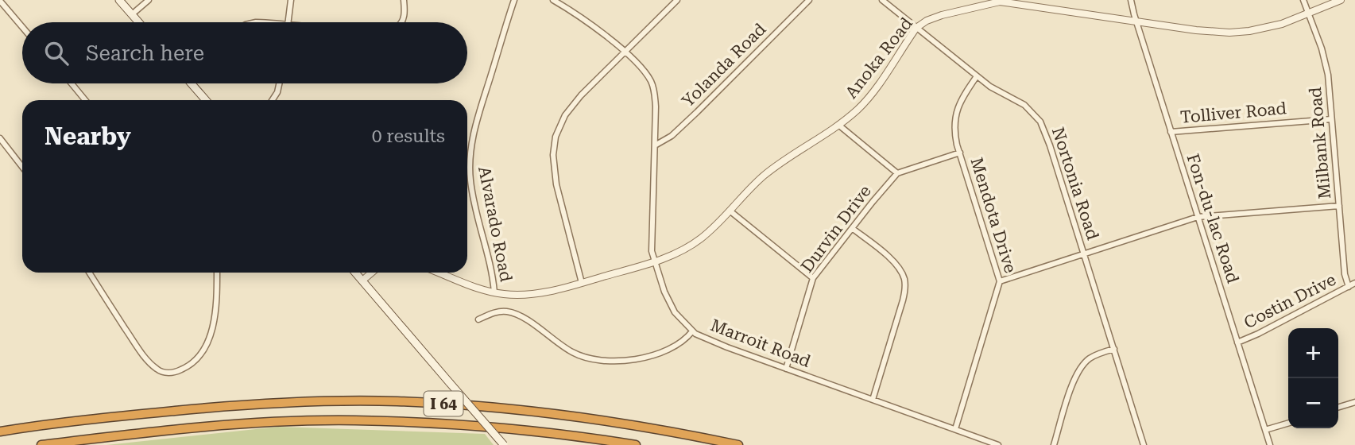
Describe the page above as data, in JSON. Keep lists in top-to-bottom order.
{
  "streets": {
    "highway": ["I 64"],
    "street": [
      "Anoka Road",
      "Yolanda Road",
      "Tolliver Road",
      "Milbank Road",
      "Nortonia Road",
      "Mendota Drive",
      "Fon-du-lac Road",
      "Alvarado Road",
      "Durvin Drive",
      "Costin Drive",
      "Marroit Road"
    ]
  },
  "crossings": [
    ["Anoka Road", "Milbank Road"],
    ["Anoka Road", "Nortonia Road"],
    ["Anoka Road", "Fon-du-lac Road"],
    ["Anoka Road", "Alvarado Road"],
    ["Anoka Road", "Marroit Road"],
    ["Yolanda Road", "Marroit Road"],
    ["Tolliver Road", "Milbank Road"],
    ["Tolliver Road", "Fon-du-lac Road"],
    ["Milbank Road", "Costin Drive"],
    ["Nortonia Road", "Mendota Drive"],
    ["Mendota Drive", "Marroit Road"],
    ["Fon-du-lac Road", "Costin Drive"],
    ["Durvin Drive", "Marroit Road"]
  ],
  "page": {
    "search": "Search here",
    "heading": ["Nearby", "0 results"],
    "map_buttons": ["+", "−"]
  }
}
